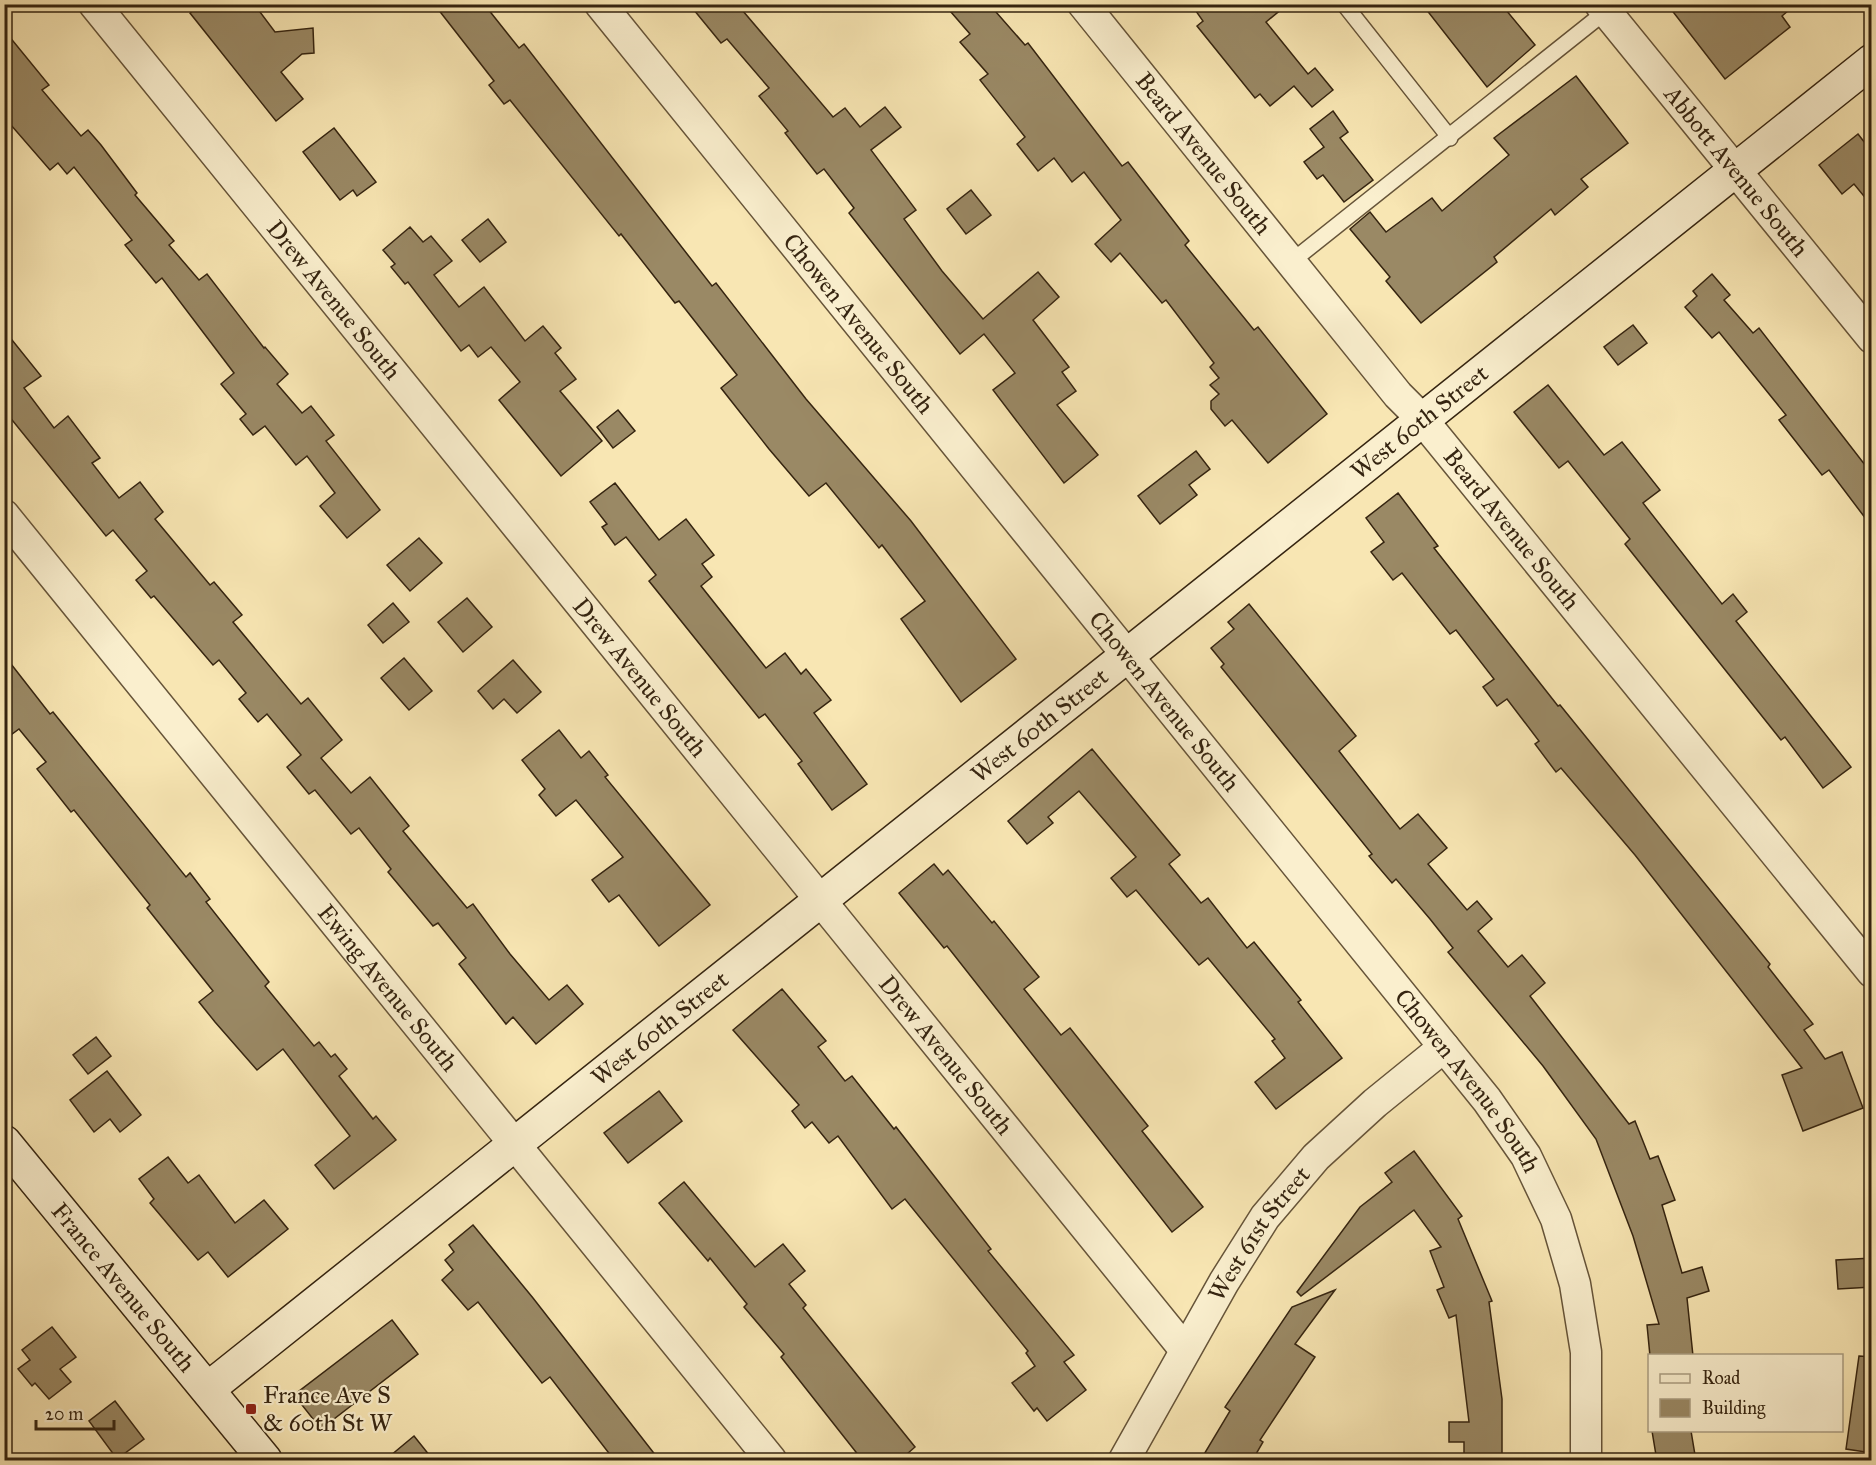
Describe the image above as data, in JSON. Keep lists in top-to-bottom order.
{
  "streets": {
    "street": [
      "Beard Avenue South",
      "Abbott Avenue South",
      "Drew Avenue South",
      "Chowen Avenue South",
      "West 60th Street",
      "Ewing Avenue South",
      "West 61st Street",
      "France Avenue South"
    ]
  },
  "crossings": [
    ["Beard Avenue South", "West 60th Street"],
    ["Abbott Avenue South", "West 60th Street"],
    ["Drew Avenue South", "West 60th Street"],
    ["Drew Avenue South", "West 61st Street"],
    ["Chowen Avenue South", "West 60th Street"],
    ["Chowen Avenue South", "West 61st Street"],
    ["West 60th Street", "Ewing Avenue South"],
    ["West 60th Street", "France Avenue South"]
  ],
  "places": {
    "transit": ["France Ave S & 60th St W"]
  },
  "legend": ["Road", "Building"],
  "scale_bar": "20 m"
}
